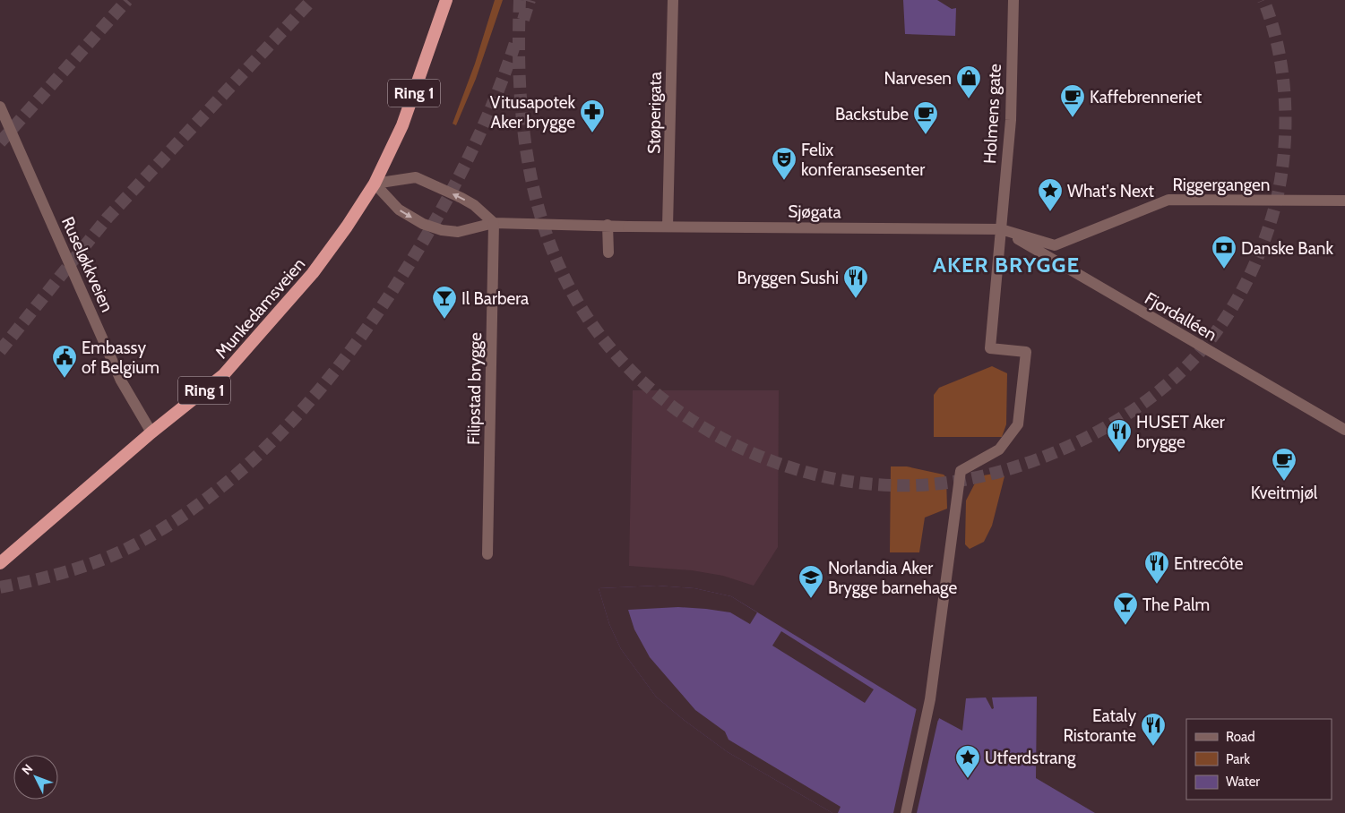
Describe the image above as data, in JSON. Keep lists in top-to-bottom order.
{
  "streets": {
    "highway": ["Ring 1", "Munkedamsveien"],
    "street": [
      "Støperigata",
      "Holmens gate",
      "Riggergangen",
      "Sjøgata",
      "Ruseløkkveien",
      "Fjordalléen",
      "Filipstad brygge"
    ]
  },
  "crossings": [
    ["Støperigata", "Sjøgata"],
    ["Holmens gate", "Riggergangen"],
    ["Holmens gate", "Sjøgata"],
    ["Holmens gate", "Fjordalléen"],
    ["Riggergangen", "Sjøgata"],
    ["Riggergangen", "Fjordalléen"],
    ["Sjøgata", "Munkedamsveien"],
    ["Sjøgata", "Fjordalléen"],
    ["Sjøgata", "Filipstad brygge"],
    ["Ruseløkkveien", "Munkedamsveien"]
  ],
  "districts": ["AKER BRYGGE"],
  "places": {
    "shop": ["Narvesen"],
    "cafe": ["Kaffebrenneriet", "Backstube", "Kveitmjøl"],
    "pharmacy": ["Vitusapotek Aker brygge"],
    "theatre": ["Felix konferansesenter"],
    "place": ["What's Next", "Utferdstrang"],
    "bank": ["Danske Bank"],
    "restaurant": [
      "Bryggen Sushi",
      "HUSET Aker brygge",
      "Entrecôte",
      "Eataly Ristorante"
    ],
    "bar": ["Il Barbera", "The Palm"],
    "public building": ["Embassy of Belgium"],
    "school or university": ["Norlandia Aker Brygge barnehage"]
  },
  "legend": ["Road", "Park", "Water"],
  "north": "top left"
}
